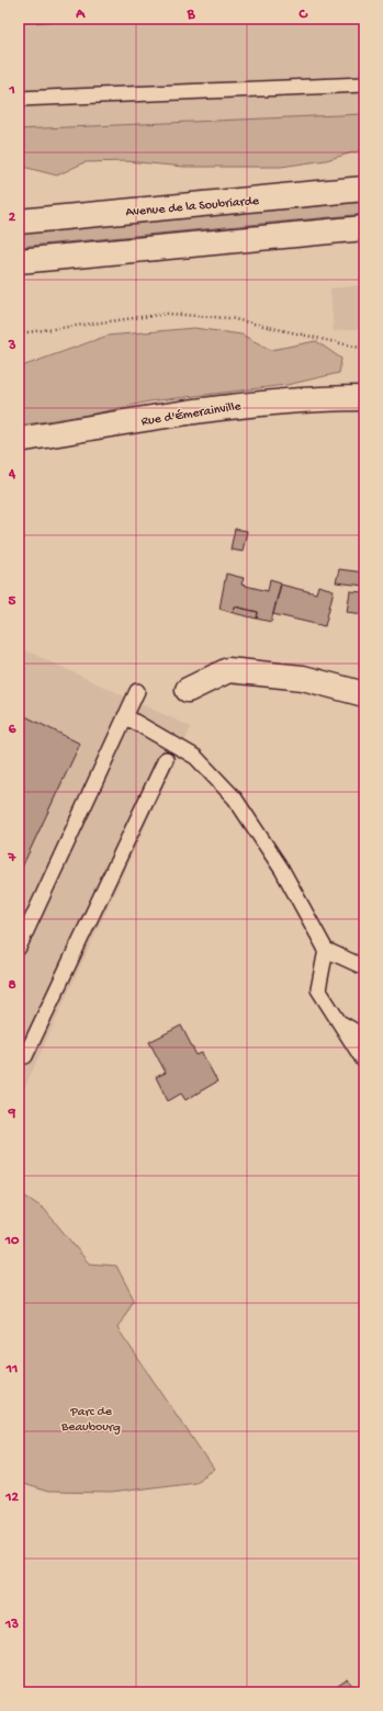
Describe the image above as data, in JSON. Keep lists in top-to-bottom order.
{
  "streets": {
    "street": ["Avenue de la Soubriarde", "Rue d'Émerainville"]
  },
  "parks": ["Parc de Beaubourg"],
  "grid": {
    "columns": ["A", "B", "C"],
    "rows": [
      "1",
      "2",
      "3",
      "4",
      "5",
      "6",
      "7",
      "8",
      "9",
      "10",
      "11",
      "12",
      "13"
    ]
  }
}
